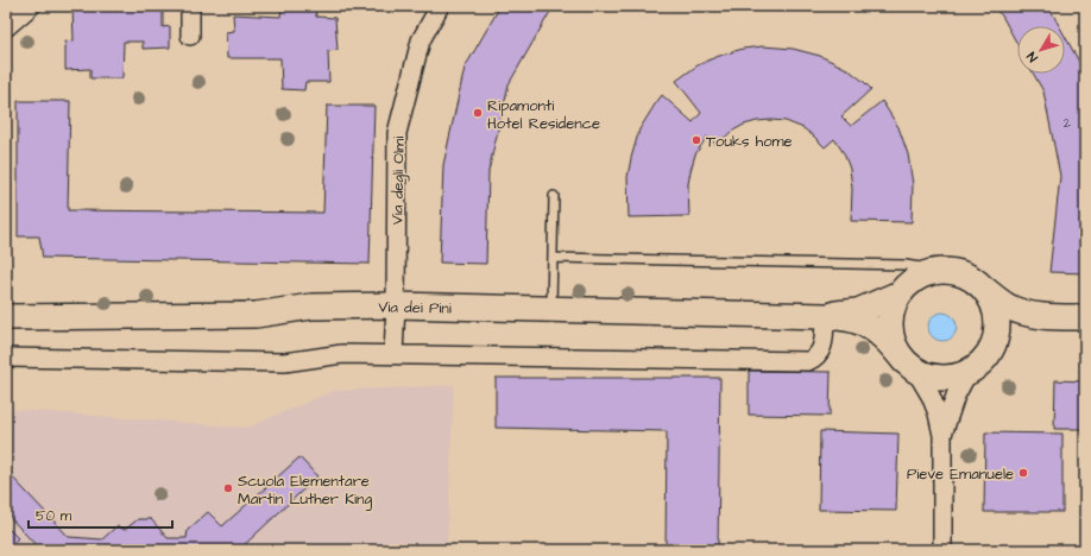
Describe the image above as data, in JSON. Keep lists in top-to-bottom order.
{
  "streets": {
    "street": ["Via degli Olmi", "Via dei Pini"]
  },
  "crossings": [
    ["Via degli Olmi", "Via dei Pini"]
  ],
  "places": [
    "Ripamonti Hotel Residence",
    "Touks home",
    "Pieve Emanuele",
    "Scuola Elementare Martin Luther King"
  ],
  "house_numbers": ["2"],
  "scale_bar": "50 m",
  "north": "bottom left"
}
